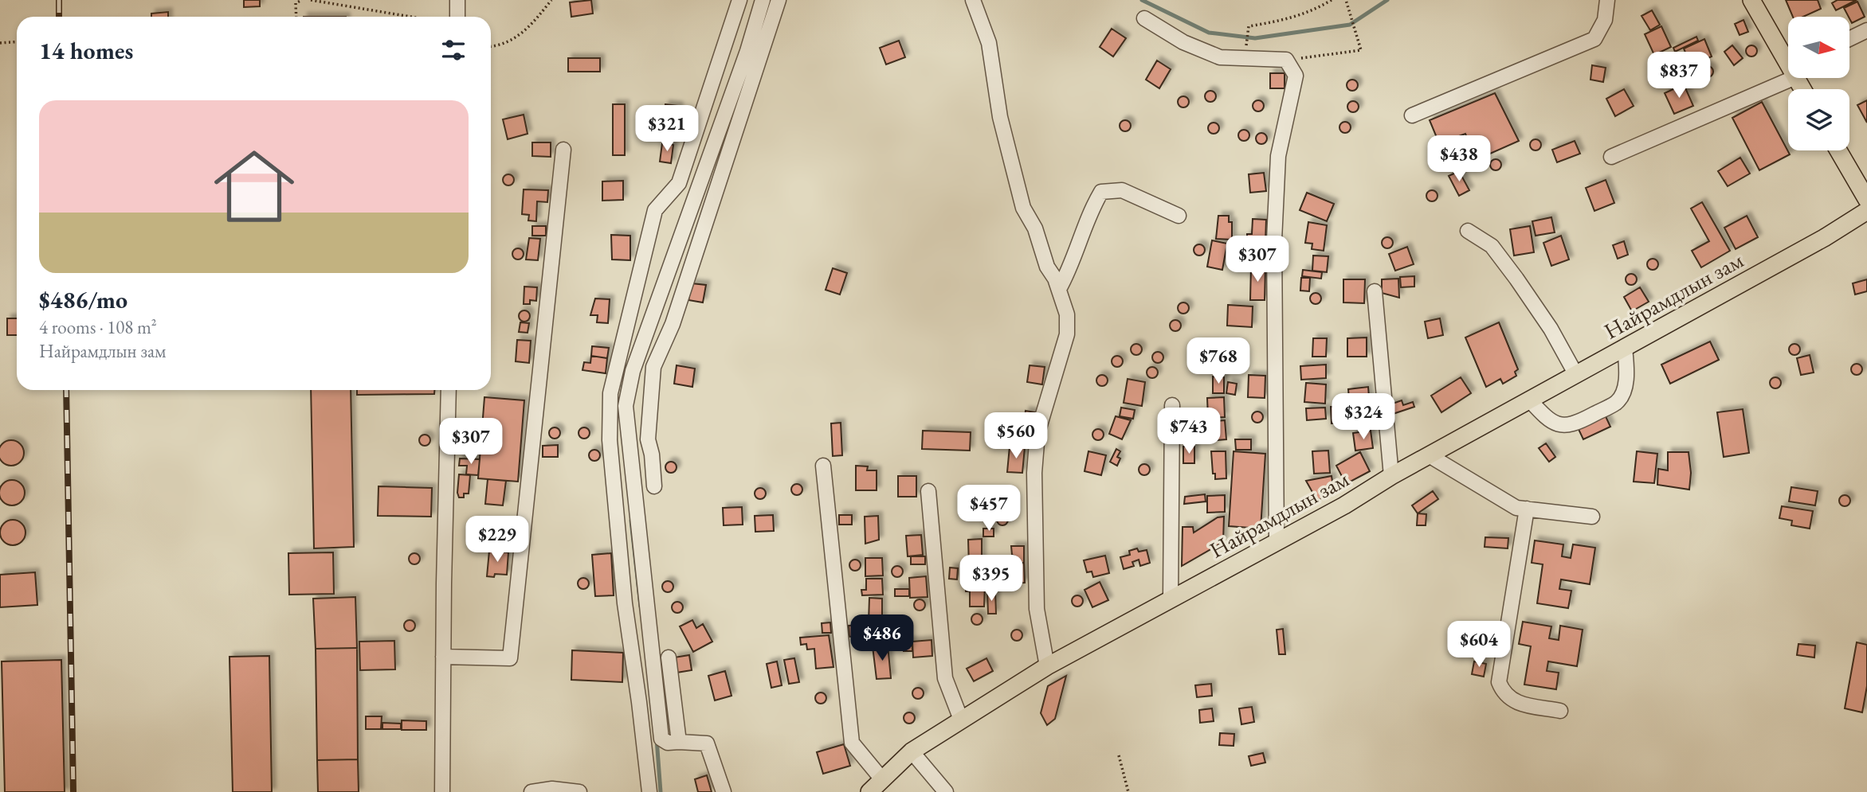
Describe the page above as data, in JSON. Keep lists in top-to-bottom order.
{
  "streets": {
    "main road": ["Найрамдлын зам"]
  },
  "north": "right",
  "page": {
    "heading": "14 homes",
    "price": [
      "$837",
      "$321",
      "$438",
      "$307",
      "$768",
      "$324",
      "$743",
      "$560",
      "$307",
      "$457",
      "$229",
      "$395",
      "$486",
      "$604"
    ],
    "list": [
      {
        "name": "$486/mo",
        "note": "4 rooms · 108 m² · Найрамдлын зам"
      }
    ]
  }
}
